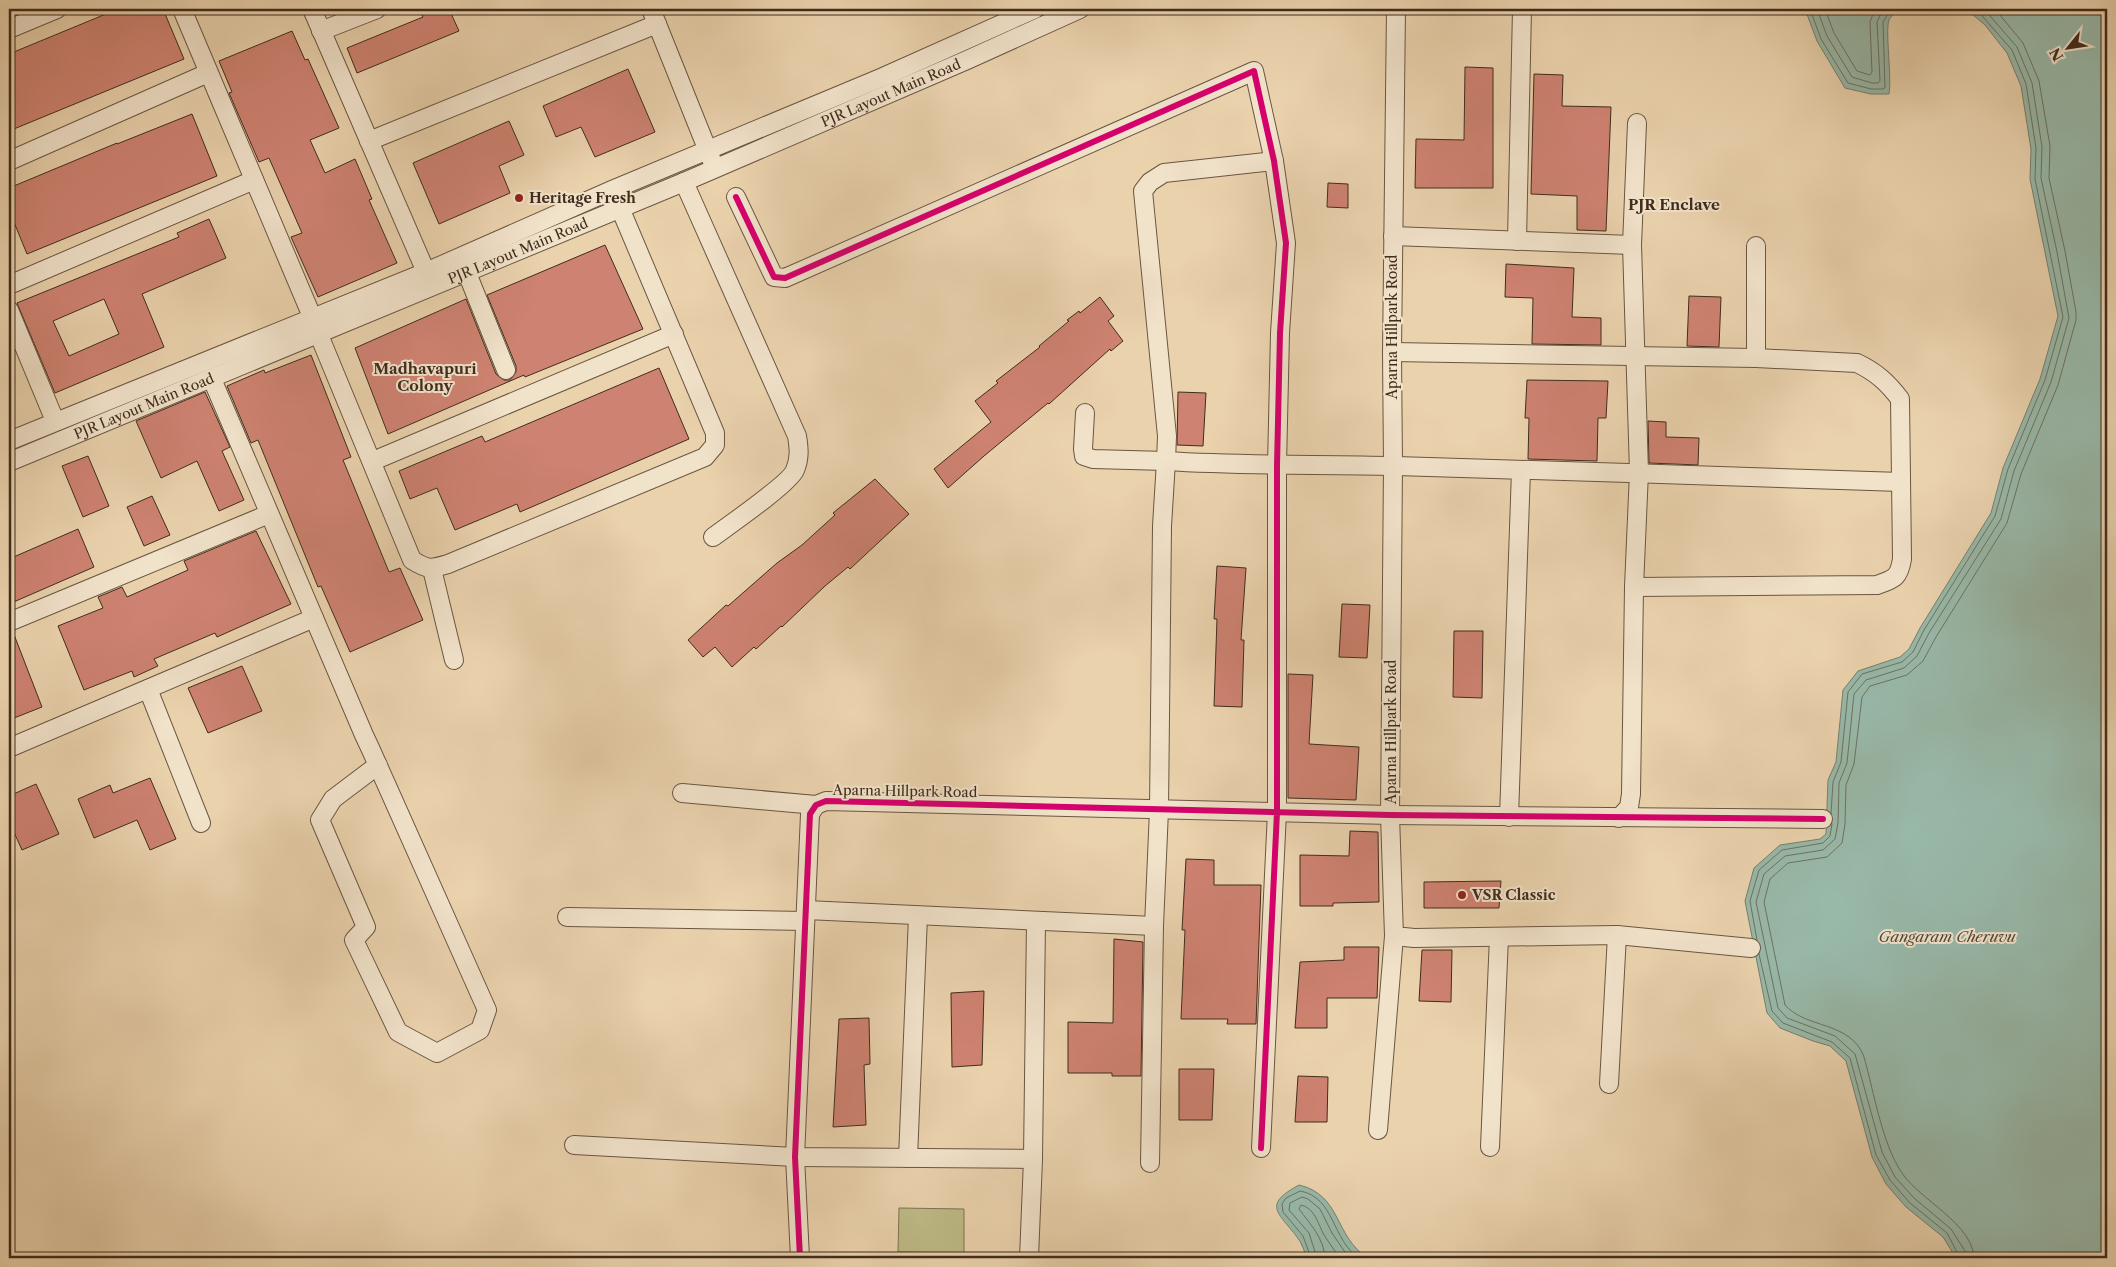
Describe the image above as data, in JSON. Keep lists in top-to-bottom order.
{
  "streets": {
    "street": ["PJR Layout Main Road", "Aparna Hillpark Road"]
  },
  "districts": ["PJR Enclave", "Madhavapuri Colony"],
  "water": ["Gangaram Cheruvu"],
  "places": ["Heritage Fresh", "VSR Classic"],
  "north": "bottom left"
}
